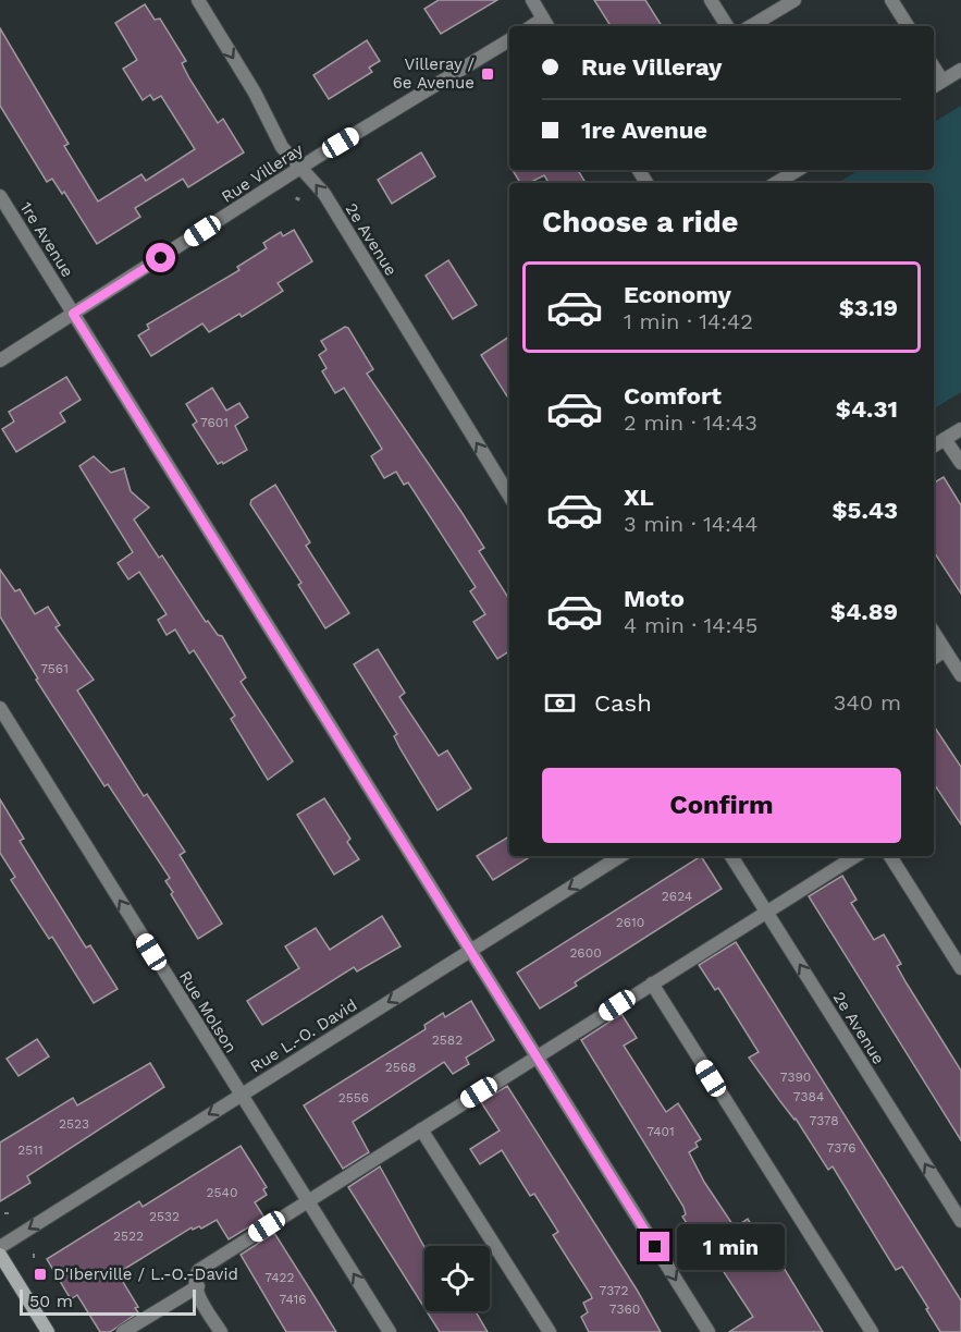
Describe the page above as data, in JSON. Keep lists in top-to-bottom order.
{
  "streets": {
    "street": [
      "Rue Villeray",
      "1re Avenue",
      "2e Avenue",
      "Rue Molson",
      "Rue L.-O. David"
    ]
  },
  "crossings": [
    ["Rue Villeray", "1re Avenue"],
    ["Rue Villeray", "2e Avenue"],
    ["1re Avenue", "Rue L.-O. David"],
    ["Rue Molson", "Rue L.-O. David"]
  ],
  "one_way": ["Rue Molson", "Rue L.-O. David"],
  "places": {
    "transit": ["Villeray / 6e Avenue", "D'Iberville / L.-O.-David"]
  },
  "house_numbers": [
    "7601",
    "7561",
    "2624",
    "2610",
    "2600",
    "2582",
    "2568",
    "7390",
    "7384",
    "2556",
    "7378",
    "2523",
    "7401",
    "7376",
    "2511",
    "2540",
    "2532",
    "2522",
    "7422",
    "7372",
    "7416",
    "7360"
  ],
  "scale_bar": "50 m",
  "page": {
    "banner": ["Rue Villeray", "1re Avenue"],
    "heading": "Choose a ride",
    "list": [
      {
        "name": "Economy",
        "note": "1 min · 14:42",
        "value": "$3.19"
      },
      {
        "name": "Comfort",
        "note": "2 min · 14:43",
        "value": "$4.31"
      },
      {
        "name": "XL",
        "note": "3 min · 14:44",
        "value": "$5.43"
      },
      {
        "name": "Moto",
        "note": "4 min · 14:45",
        "value": "$4.89"
      }
    ],
    "pay": ["Cash", "340 m"],
    "buttons": "Confirm",
    "bubble": "1 min",
    "scale": "50 m"
  }
}
